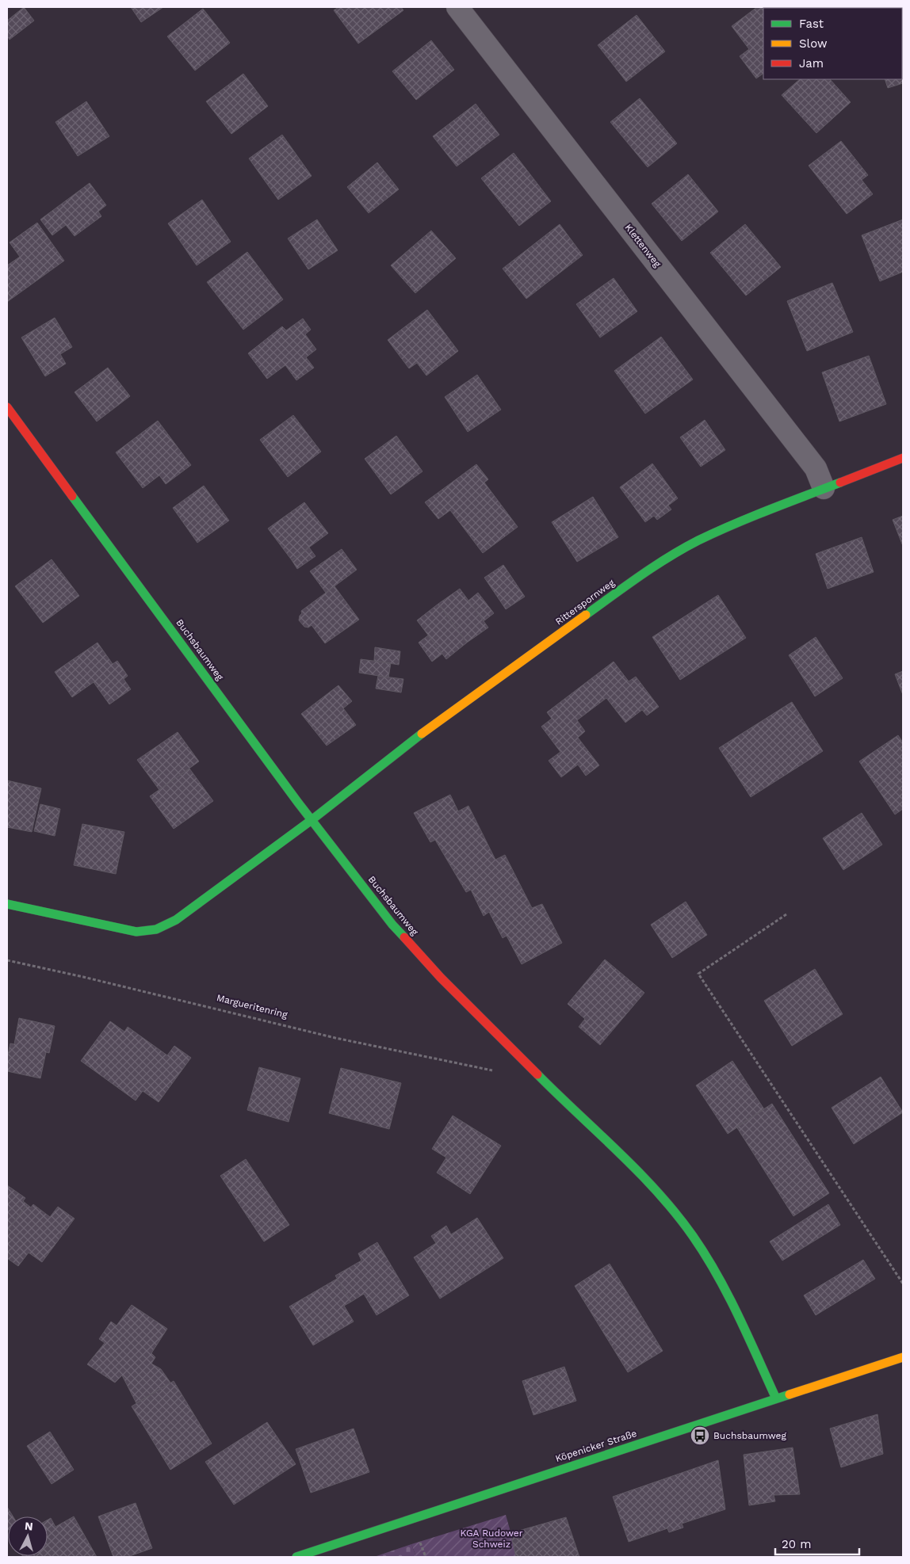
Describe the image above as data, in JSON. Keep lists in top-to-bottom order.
{
  "streets": {
    "street": [
      "Klettenweg",
      "Ritterspornweg",
      "Buchsbaumweg",
      "Köpenicker Straße"
    ],
    "path": ["Margueritenring"]
  },
  "crossings": [
    ["Klettenweg", "Ritterspornweg"],
    ["Ritterspornweg", "Buchsbaumweg"],
    ["Buchsbaumweg", "Köpenicker Straße"]
  ],
  "parks": ["KGA Rudower Schweiz"],
  "places": {
    "bus stop": ["Buchsbaumweg"]
  },
  "legend": ["Fast", "Slow", "Jam"],
  "scale_bar": "20 m",
  "north": "top"
}
